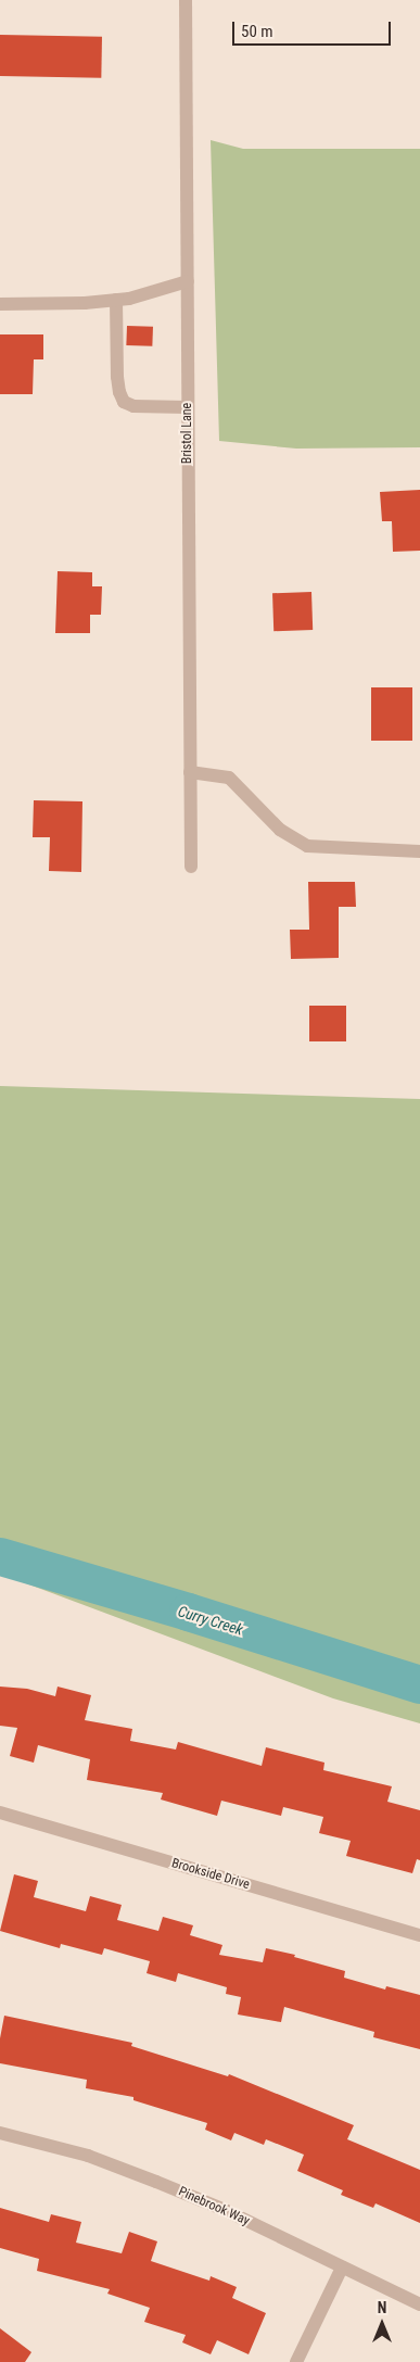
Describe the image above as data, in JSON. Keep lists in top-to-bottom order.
{
  "streets": {
    "street": ["Bristol Lane", "Brookside Drive", "Pinebrook Way"]
  },
  "water": ["Curry Creek"],
  "scale_bar": "50 m",
  "north": "top"
}
